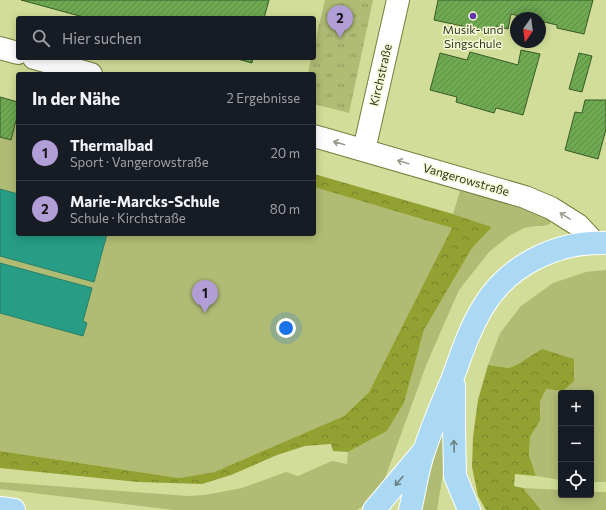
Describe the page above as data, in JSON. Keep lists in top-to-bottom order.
{
  "streets": {
    "street": ["Kirchstraße", "Vangerowstraße"]
  },
  "crossings": [
    ["Kirchstraße", "Vangerowstraße"]
  ],
  "one_way": ["Vangerowstraße"],
  "places": ["Musik- und Singschule"],
  "north": "bottom",
  "page": {
    "pins": ["2", "1"],
    "search": "Hier suchen",
    "heading": ["In der Nähe", "2 Ergebnisse"],
    "list": [
      {
        "mark": "1",
        "name": "Thermalbad",
        "note": "Sport · Vangerowstraße",
        "value": "20 m"
      },
      {
        "mark": "2",
        "name": "Marie-Marcks-Schule",
        "note": "Schule · Kirchstraße",
        "value": "80 m"
      }
    ],
    "map_buttons": ["+", "−"]
  }
}
